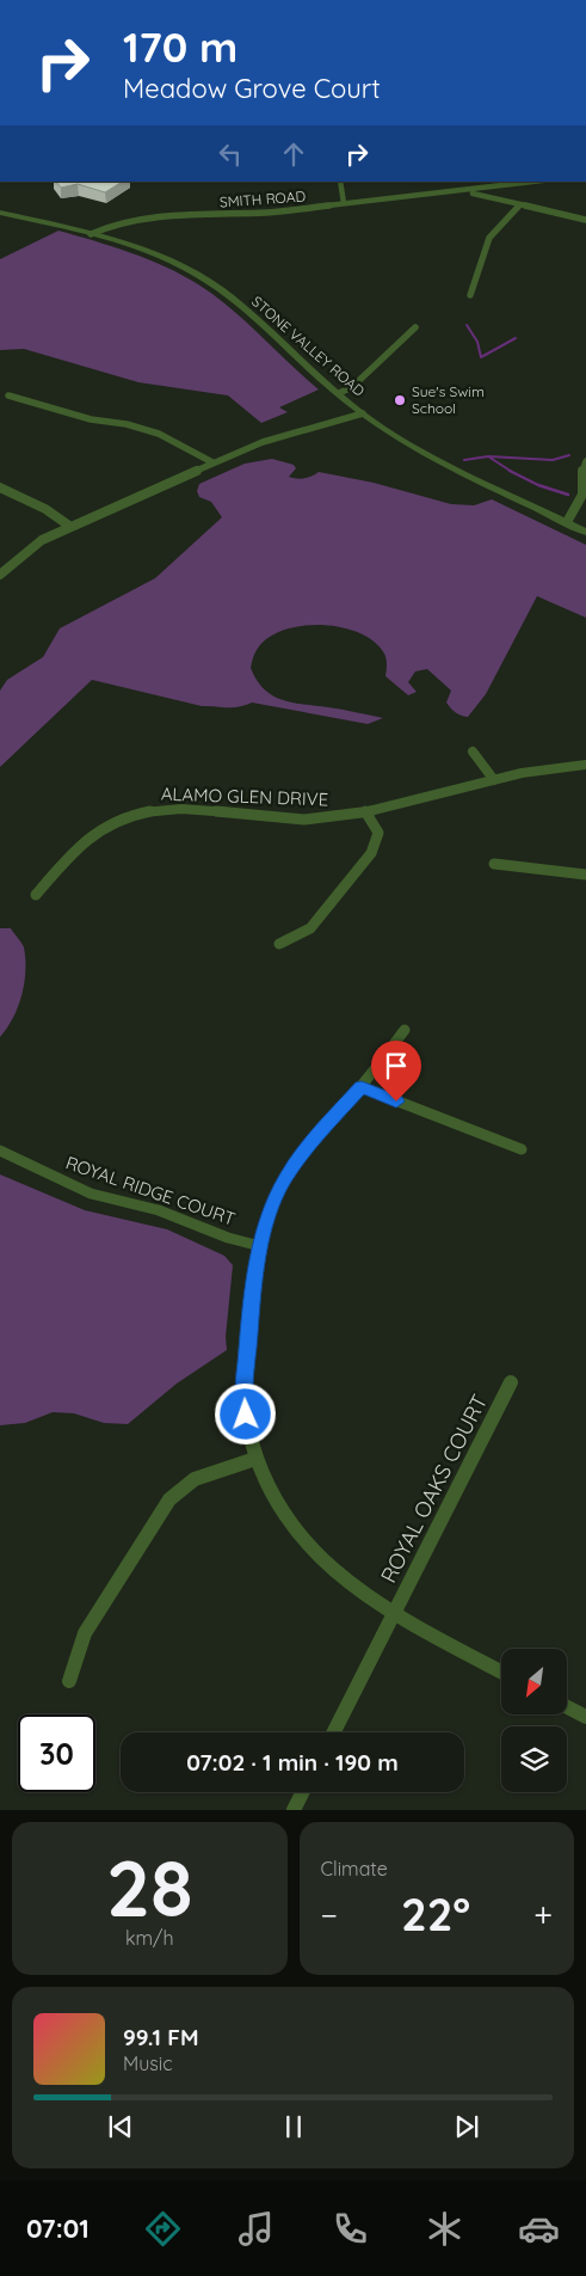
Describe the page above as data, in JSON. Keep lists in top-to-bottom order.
{
  "streets": {
    "street": [
      "SMITH ROAD",
      "STONE VALLEY ROAD",
      "ALAMO GLEN DRIVE",
      "ROYAL RIDGE COURT",
      "ROYAL OAKS COURT"
    ]
  },
  "crossings": [
    ["SMITH ROAD", "STONE VALLEY ROAD"]
  ],
  "places": ["Sue's Swim School"],
  "north": "bottom left",
  "page": {
    "turn": ["170 m", "Meadow Grove Court"],
    "limit": "30",
    "trip": "07:02 · 1 min · 190 m",
    "tile": [
      ["28", "km/h"],
      "Climate"
    ],
    "heat": ["−", "22°", "+"],
    "song": ["99.1 FM", "Music"],
    "tabs": "07:01"
  }
}
